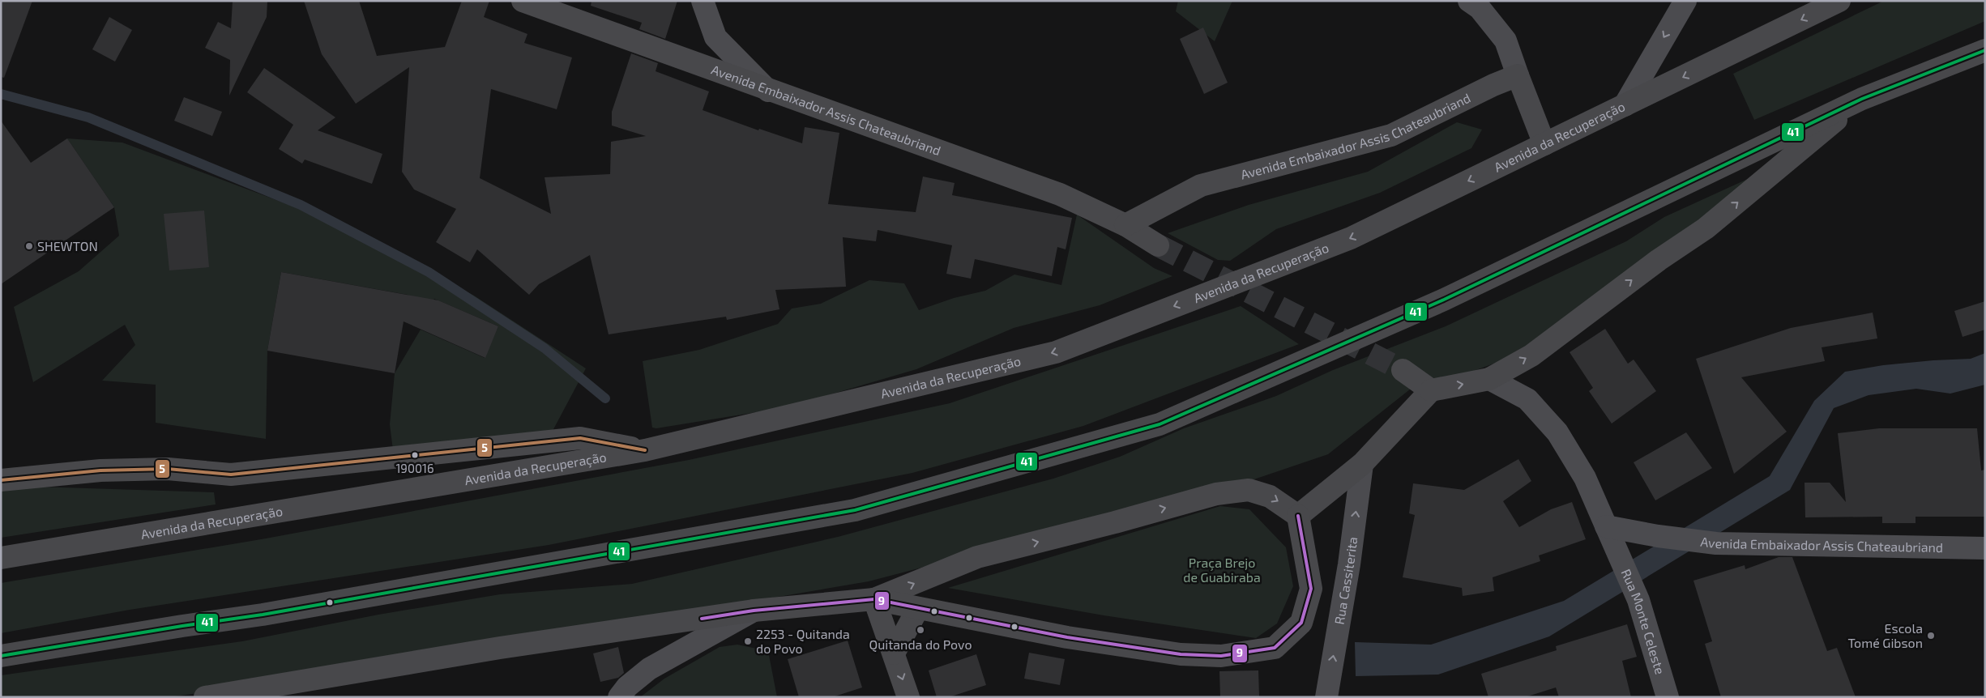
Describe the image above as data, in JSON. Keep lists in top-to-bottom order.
{
  "streets": {
    "main road": ["Avenida Embaixador Assis Chateaubriand", "Avenida da Recuperação"],
    "street": ["Rua Cassiterita", "Rua Monte Celeste"]
  },
  "crossings": [
    ["Avenida Embaixador Assis Chateaubriand", "Rua Monte Celeste"]
  ],
  "one_way": ["Rua Cassiterita"],
  "parks": ["Praça Brejo de Guabiraba"],
  "places": [
    "SHEWTON",
    "190016",
    "Quitanda do Povo",
    "Escola Tomé Gibson",
    "2253 - Quitanda do Povo"
  ],
  "lines": ["transit line 41", "transit line 5", "transit line 9"]
}
